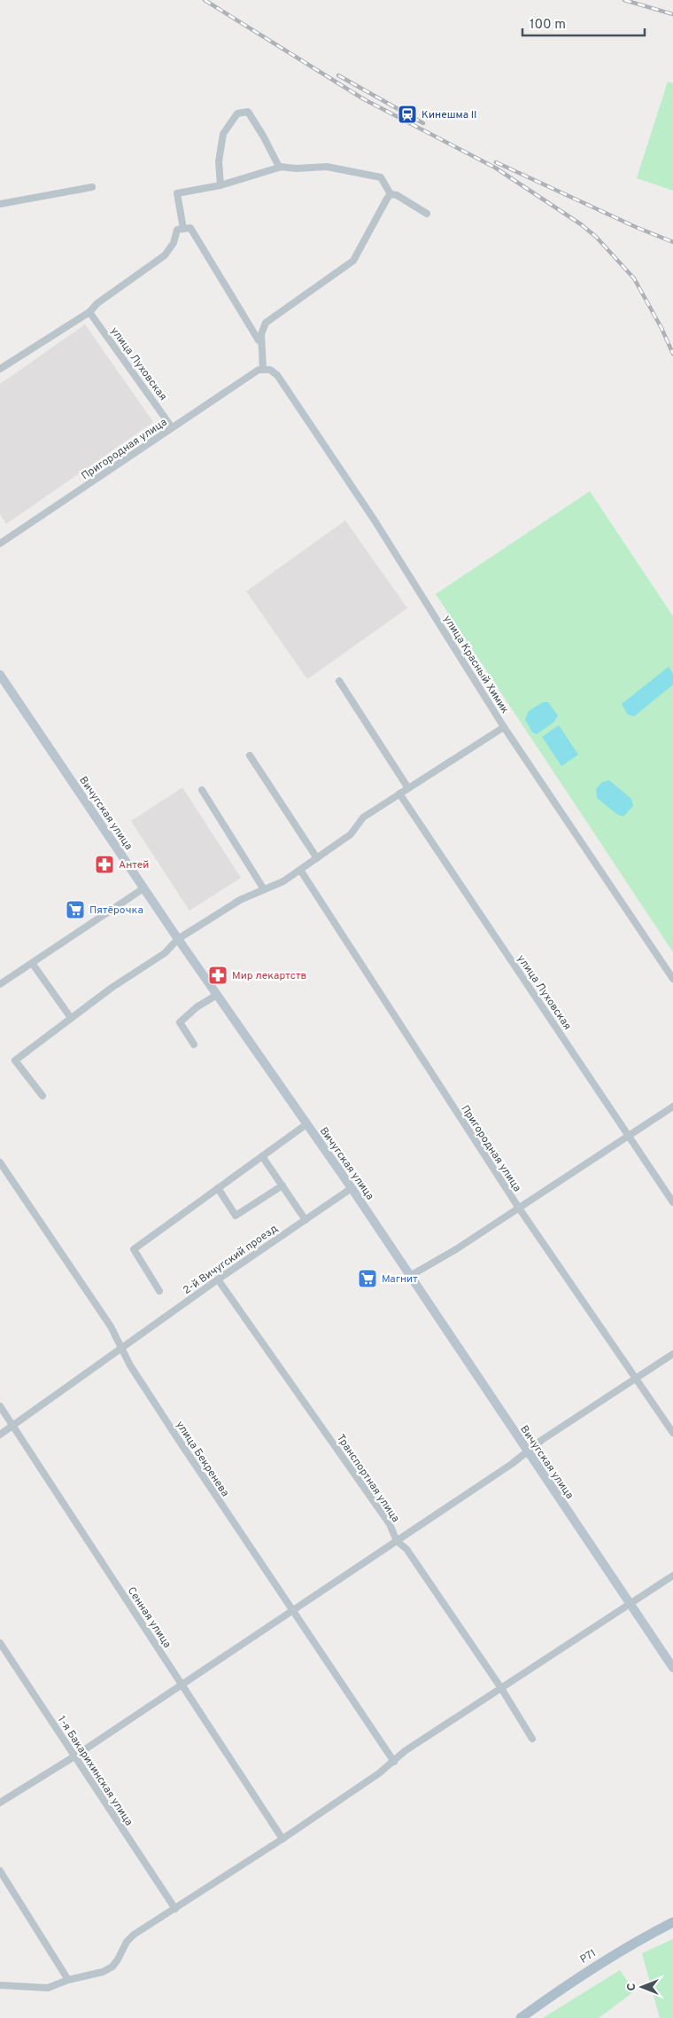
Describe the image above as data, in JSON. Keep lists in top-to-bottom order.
{
  "streets": {
    "main road": ["Вичугская улица", "Р71"],
    "street": [
      "улица Луховская",
      "Пригородная улица",
      "улица Красный Химик",
      "2-й Вичугский проезд",
      "улица Бекренева",
      "Транспортная улица",
      "Сенная улица",
      "1-я Бакарихинская улица"
    ]
  },
  "crossings": [
    ["улица Луховская", "Пригородная улица"],
    ["Пригородная улица", "улица Красный Химик"],
    ["Вичугская улица", "2-й Вичугский проезд"],
    ["2-й Вичугский проезд", "улица Бекренева"],
    ["2-й Вичугский проезд", "Транспортная улица"],
    ["2-й Вичугский проезд", "Сенная улица"]
  ],
  "places": {
    "station": ["Кинешма II"],
    "pharmacy": ["Антей", "Мир лекартств"],
    "supermarket": ["Пятёрочка", "Магнит"]
  },
  "scale_bar": "100 m",
  "north": "left"
}
